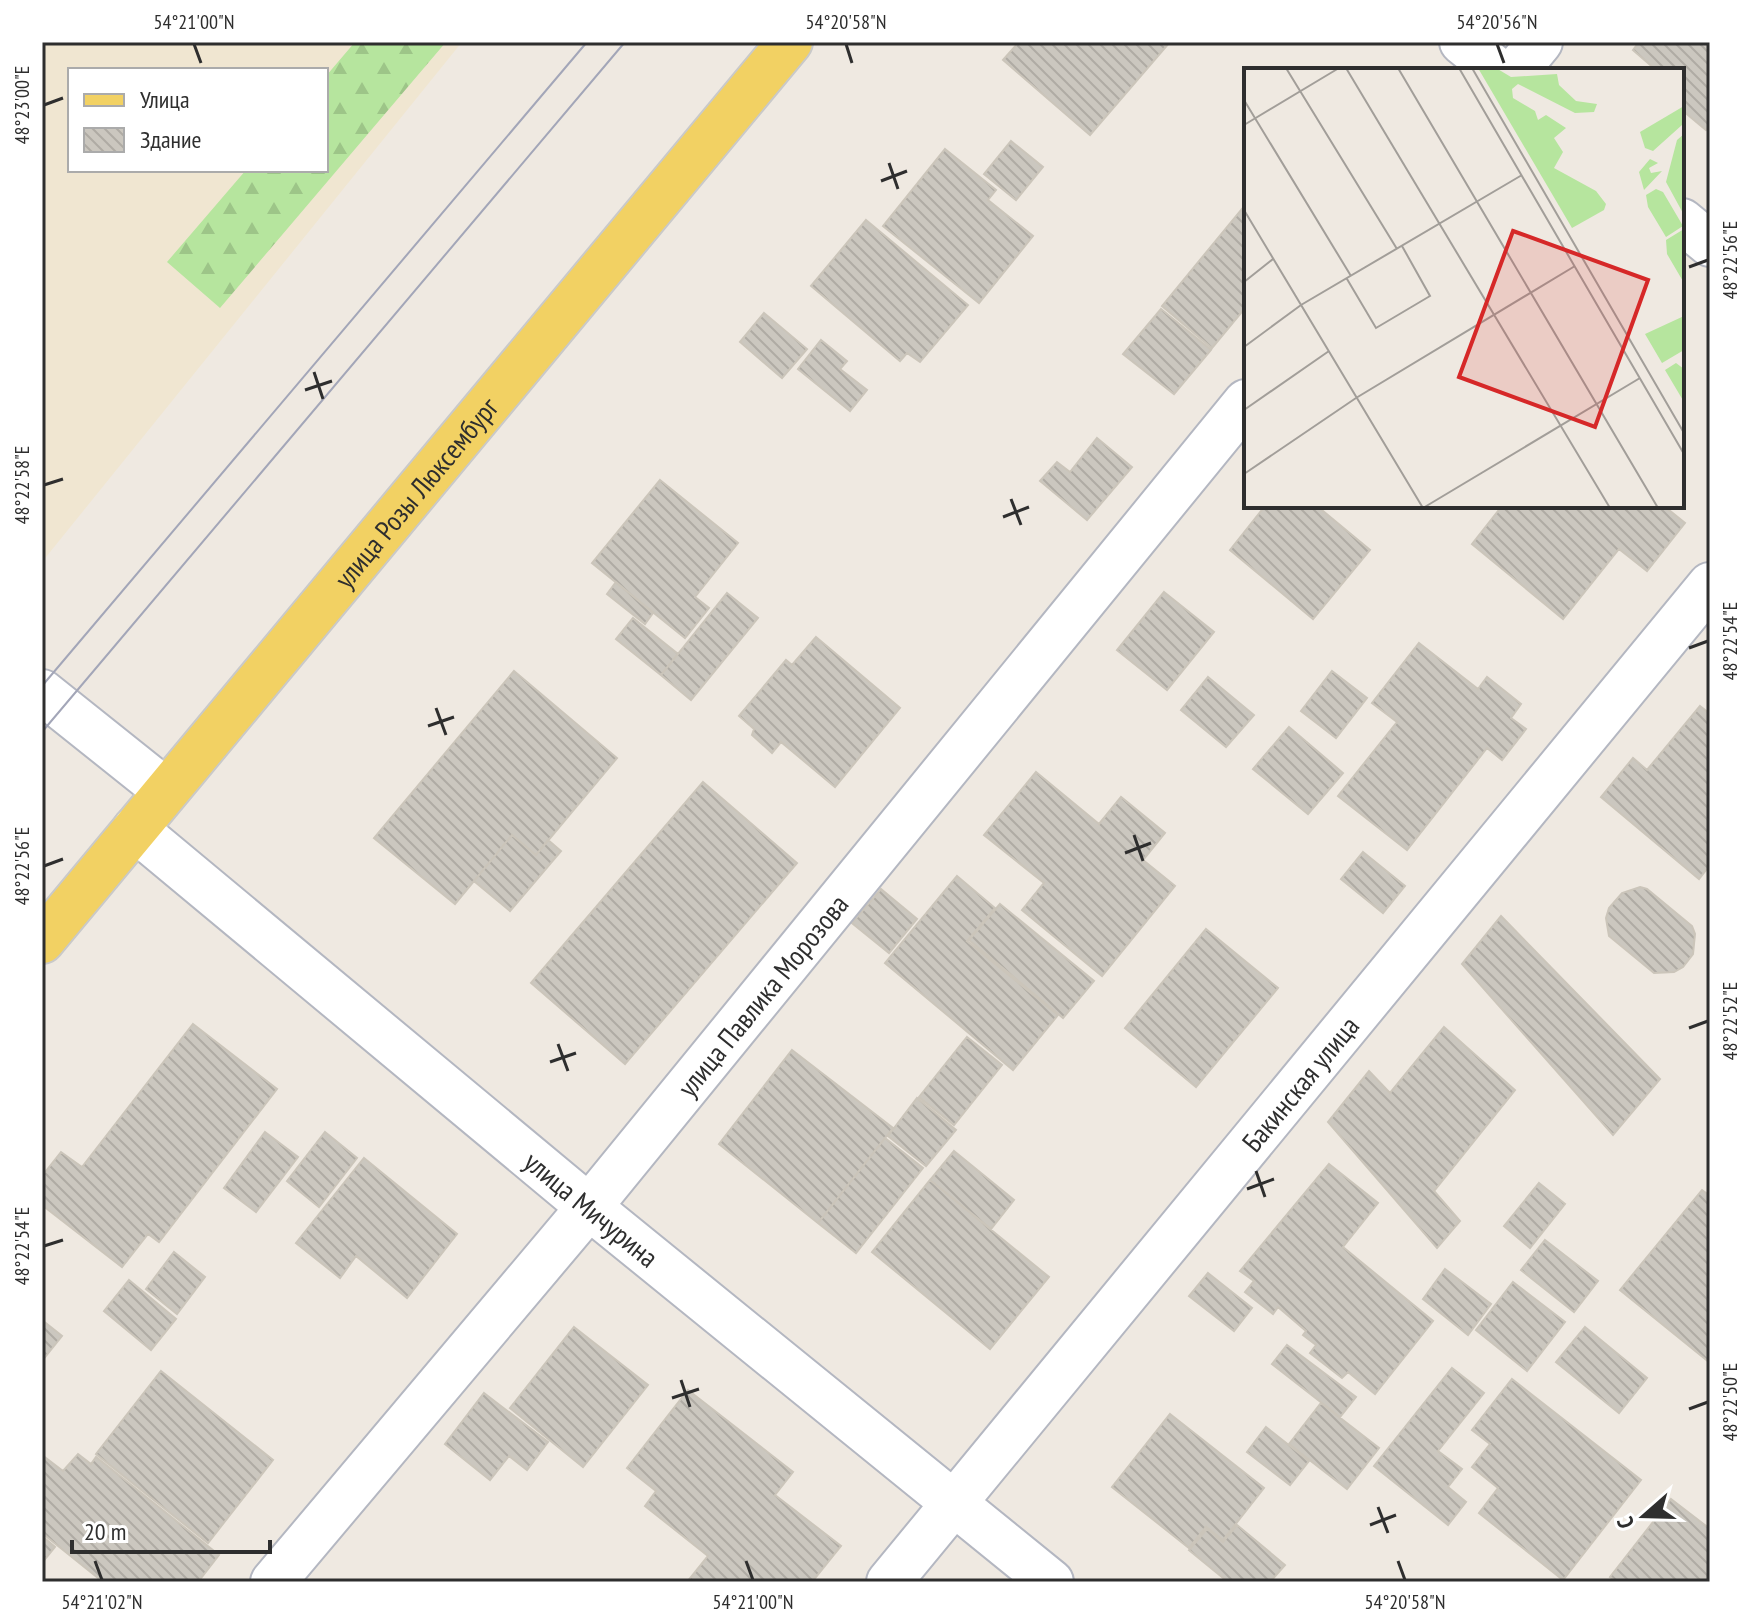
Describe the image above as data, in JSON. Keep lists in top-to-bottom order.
{
  "streets": {
    "main road": ["улица Розы Люксембург"],
    "street": ["улица Павлика Морозова", "Бакинская улица", "улица Мичурина"]
  },
  "crossings": [
    ["улица Розы Люксембург", "улица Мичурина"],
    ["улица Павлика Морозова", "улица Мичурина"],
    ["Бакинская улица", "улица Мичурина"]
  ],
  "legend": ["Улица", "Здание"],
  "scale_bar": "20 m",
  "north": "left",
  "coordinates": [
    "54°21'00\"N",
    "54°20'58\"N",
    "54°20'56\"N",
    "48°23'00\"E",
    "48°22'56\"E",
    "48°22'58\"E",
    "48°22'54\"E",
    "48°22'52\"E",
    "48°22'50\"E",
    "54°21'02\"N"
  ]
}
